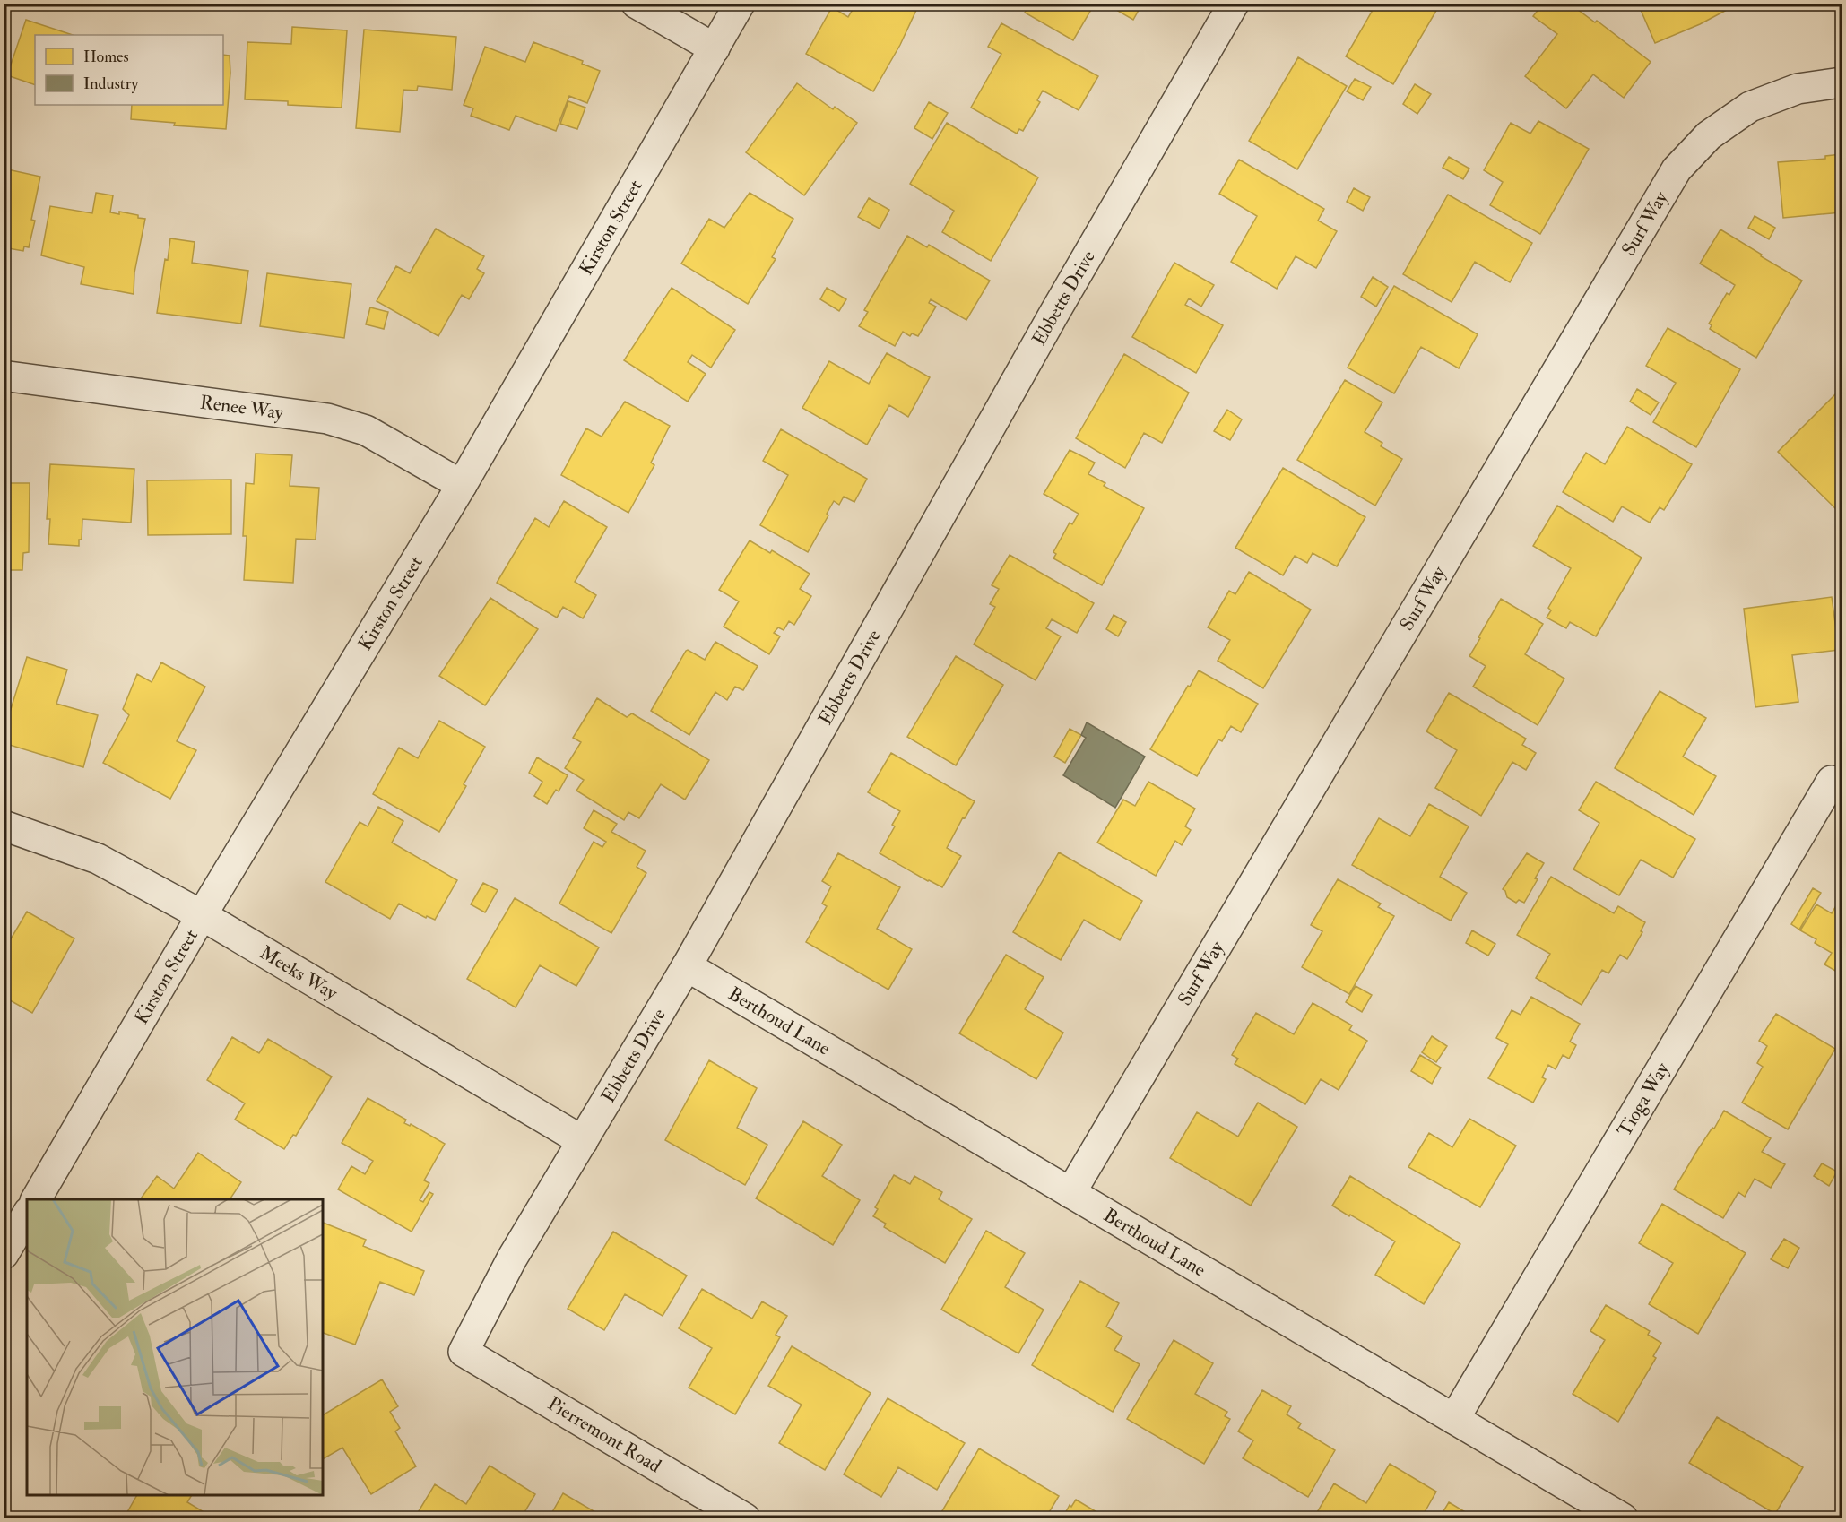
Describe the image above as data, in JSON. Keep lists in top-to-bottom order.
{
  "streets": {
    "street": [
      "Surf Way",
      "Kirston Street",
      "Ebbetts Drive",
      "Renee Way",
      "Meeks Way",
      "Berthoud Lane",
      "Tioga Way",
      "Pierremont Road"
    ]
  },
  "crossings": [
    ["Surf Way", "Berthoud Lane"],
    ["Kirston Street", "Renee Way"],
    ["Kirston Street", "Meeks Way"],
    ["Ebbetts Drive", "Meeks Way"],
    ["Ebbetts Drive", "Berthoud Lane"],
    ["Ebbetts Drive", "Pierremont Road"],
    ["Berthoud Lane", "Tioga Way"]
  ],
  "legend": ["Homes", "Industry"]
}
